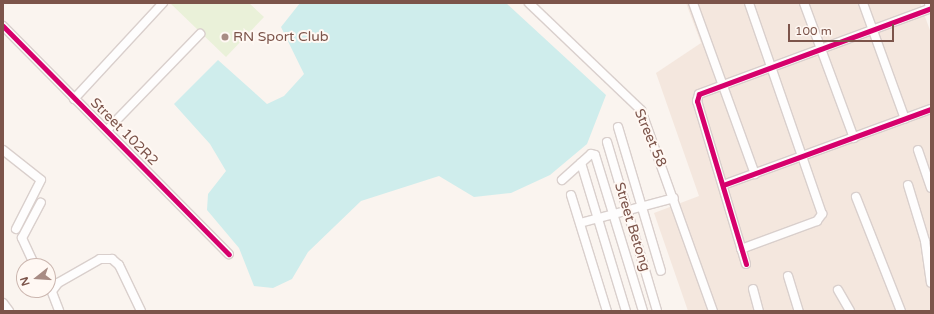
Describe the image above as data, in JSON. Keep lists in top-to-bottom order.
{
  "streets": {
    "street": ["Street 102R2", "Street 58", "Street Betong"]
  },
  "places": ["RN Sport Club"],
  "scale_bar": "100 m",
  "north": "left"
}
